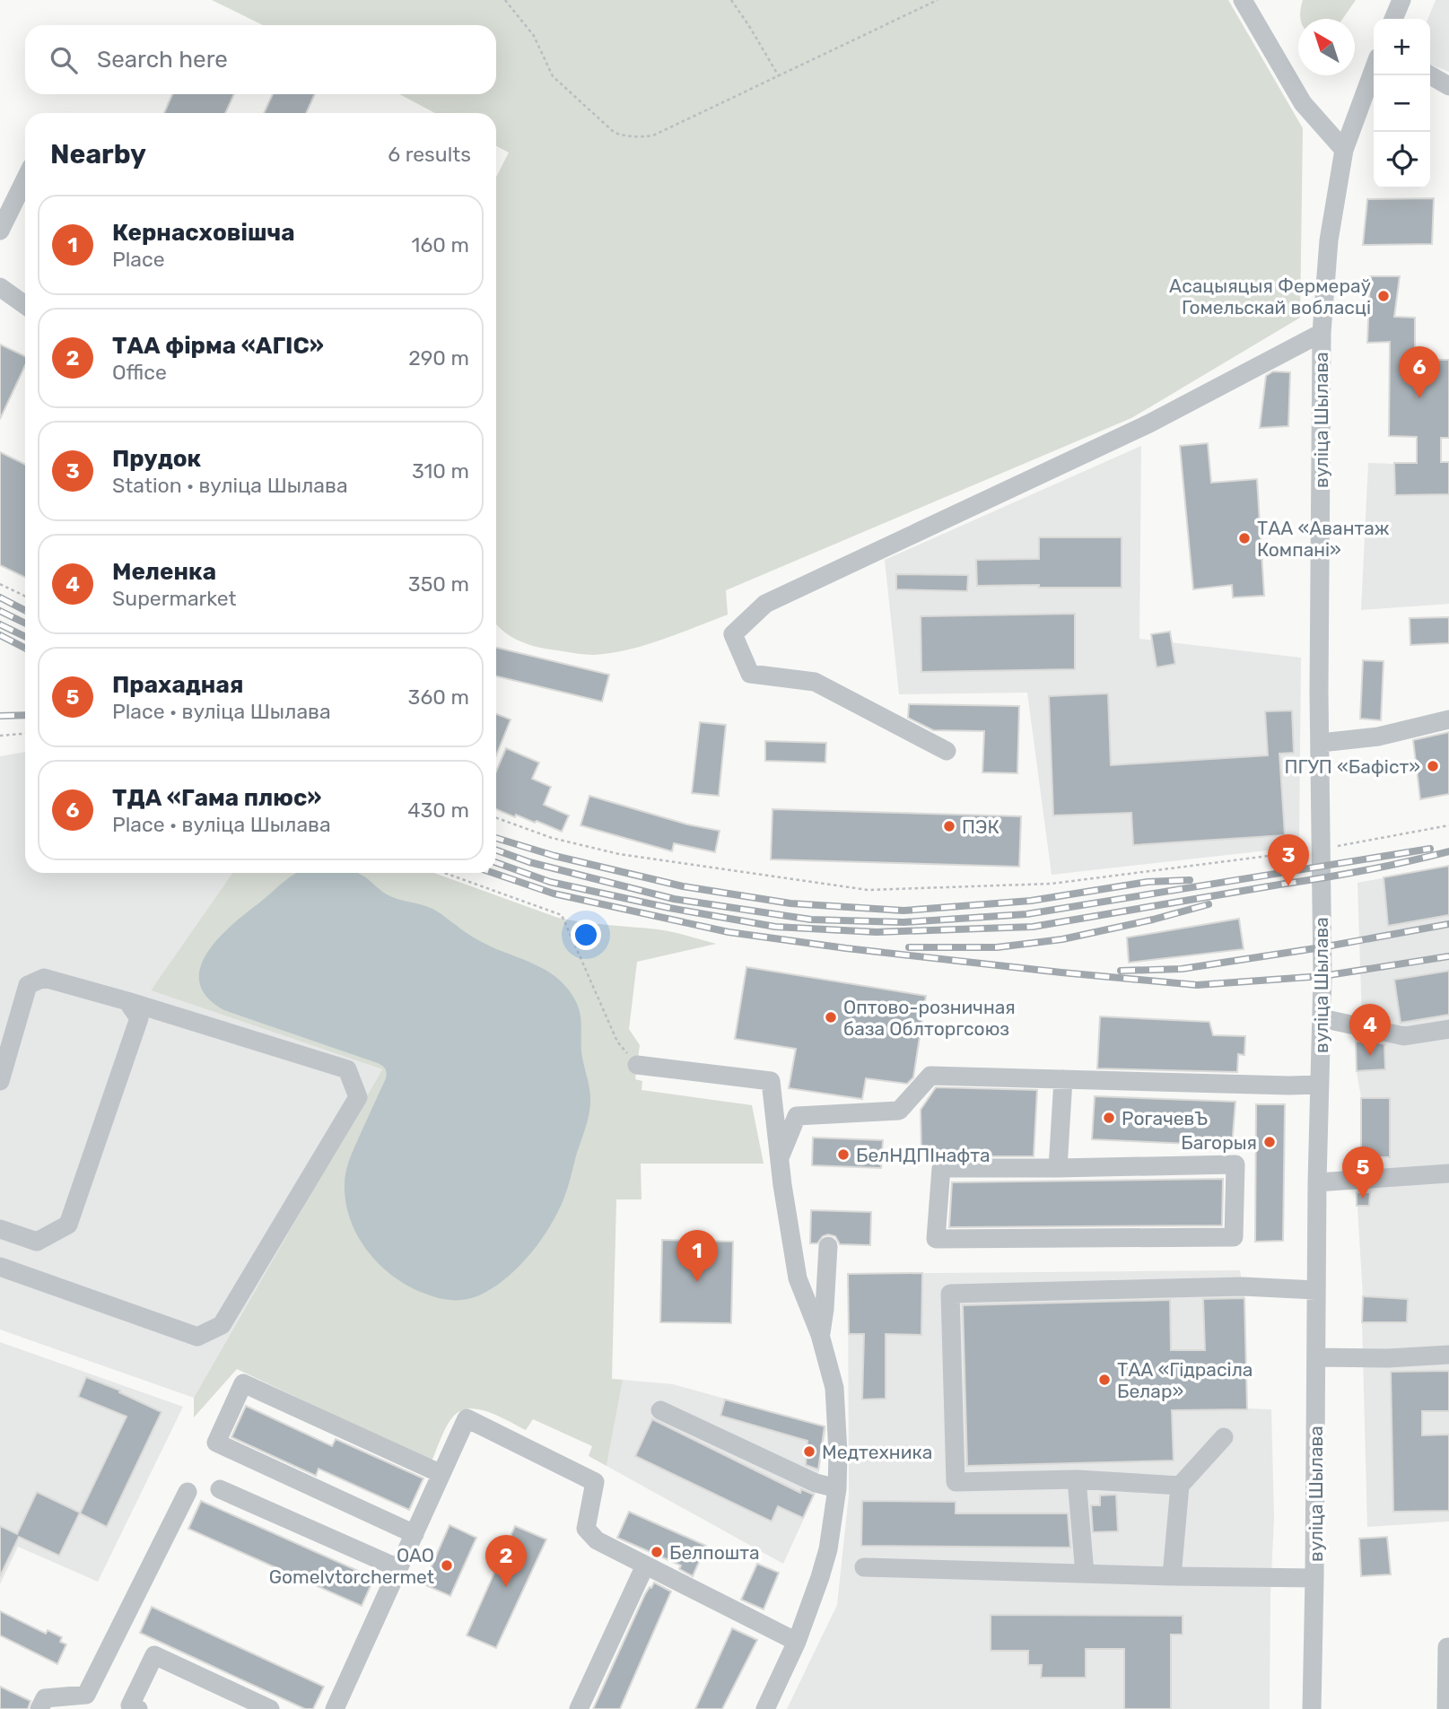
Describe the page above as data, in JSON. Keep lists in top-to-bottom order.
{
  "streets": {
    "street": ["вуліца Шылава"]
  },
  "places": [
    "Асацыяцыя Фермераў Гомельскай вобласці",
    "ТАА «Авантаж Компані»",
    "ПГУП «Бафіст»",
    "ПЭК",
    "Оптово-розничная база Облторгсоюз",
    "РогачевЪ",
    "Багорыя",
    "БелНДПІнафта",
    "ТАА «Гідрасіла Белар»",
    "Медтехника",
    "Белпошта",
    "OAO Gomelvtorchermet"
  ],
  "north": "top left",
  "page": {
    "map_buttons": ["+", "−"],
    "search": "Search here",
    "heading": ["Nearby", "6 results"],
    "list": [
      {
        "mark": "1",
        "name": "Кернасховішча",
        "note": "Place",
        "value": "160 m"
      },
      {
        "mark": "2",
        "name": "ТАА фірма «АГІС»",
        "note": "Office",
        "value": "290 m"
      },
      {
        "mark": "3",
        "name": "Прудок",
        "note": "Station · вуліца Шылава",
        "value": "310 m"
      },
      {
        "mark": "4",
        "name": "Меленка",
        "note": "Supermarket",
        "value": "350 m"
      },
      {
        "mark": "5",
        "name": "Прахадная",
        "note": "Place · вуліца Шылава",
        "value": "360 m"
      },
      {
        "mark": "6",
        "name": "ТДА «Гама плюс»",
        "note": "Place · вуліца Шылава",
        "value": "430 m"
      }
    ],
    "pins": [
      "6",
      "3",
      "4",
      "5",
      "1",
      "2"
    ]
  }
}
